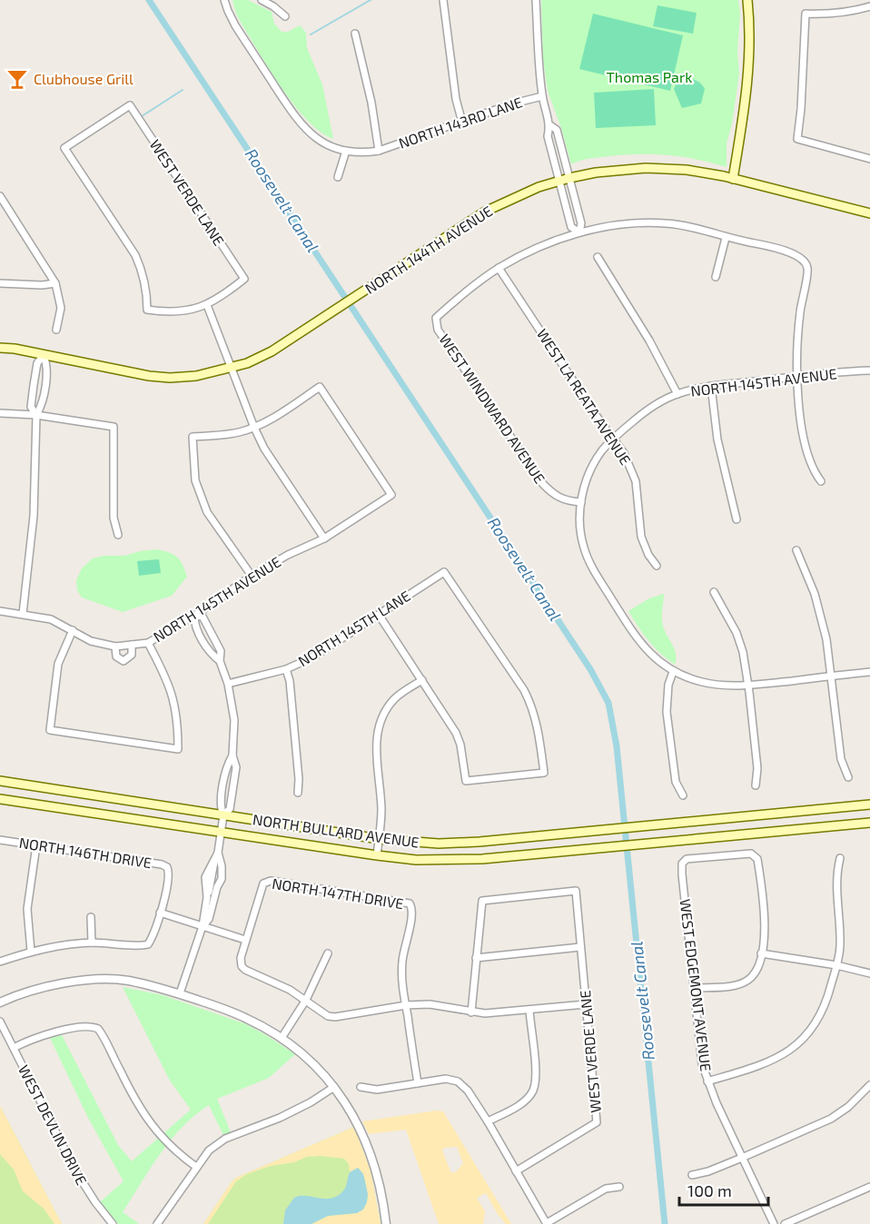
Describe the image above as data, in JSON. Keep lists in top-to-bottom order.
{
  "streets": {
    "main road": ["NORTH 144TH AVENUE", "NORTH BULLARD AVENUE"],
    "street": [
      "NORTH 143RD LANE",
      "WEST VERDE LANE",
      "NORTH 145TH AVENUE",
      "WEST LA REATA AVENUE",
      "WEST WINDWARD AVENUE",
      "NORTH 145TH LANE",
      "NORTH 146TH DRIVE",
      "NORTH 147TH DRIVE",
      "WEST EDGEMONT AVENUE",
      "WEST DEVLIN DRIVE"
    ]
  },
  "crossings": [
    ["NORTH 145TH AVENUE", "WEST LA REATA AVENUE"],
    ["NORTH 145TH AVENUE", "WEST WINDWARD AVENUE"],
    ["WEST LA REATA AVENUE", "WEST WINDWARD AVENUE"]
  ],
  "water": ["Roosevelt Canal"],
  "parks": ["Thomas Park"],
  "places": {
    "bar": ["Clubhouse Grill"]
  },
  "scale_bar": "100 m"
}
